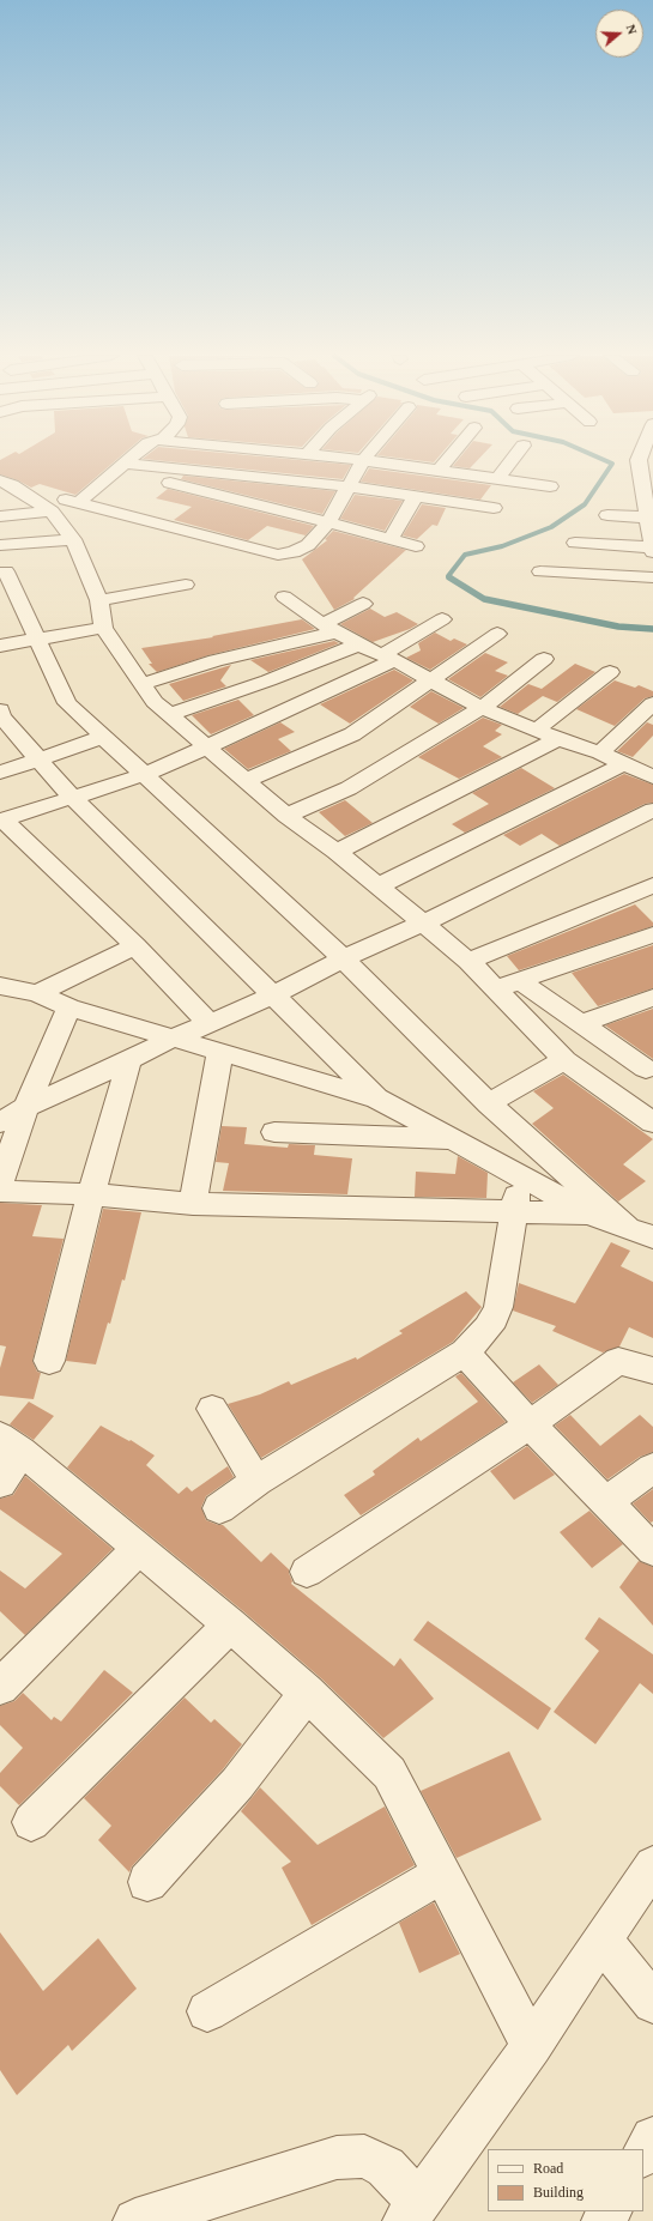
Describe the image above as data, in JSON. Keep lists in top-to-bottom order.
{
  "legend": ["Road", "Building"],
  "north": "right"
}
